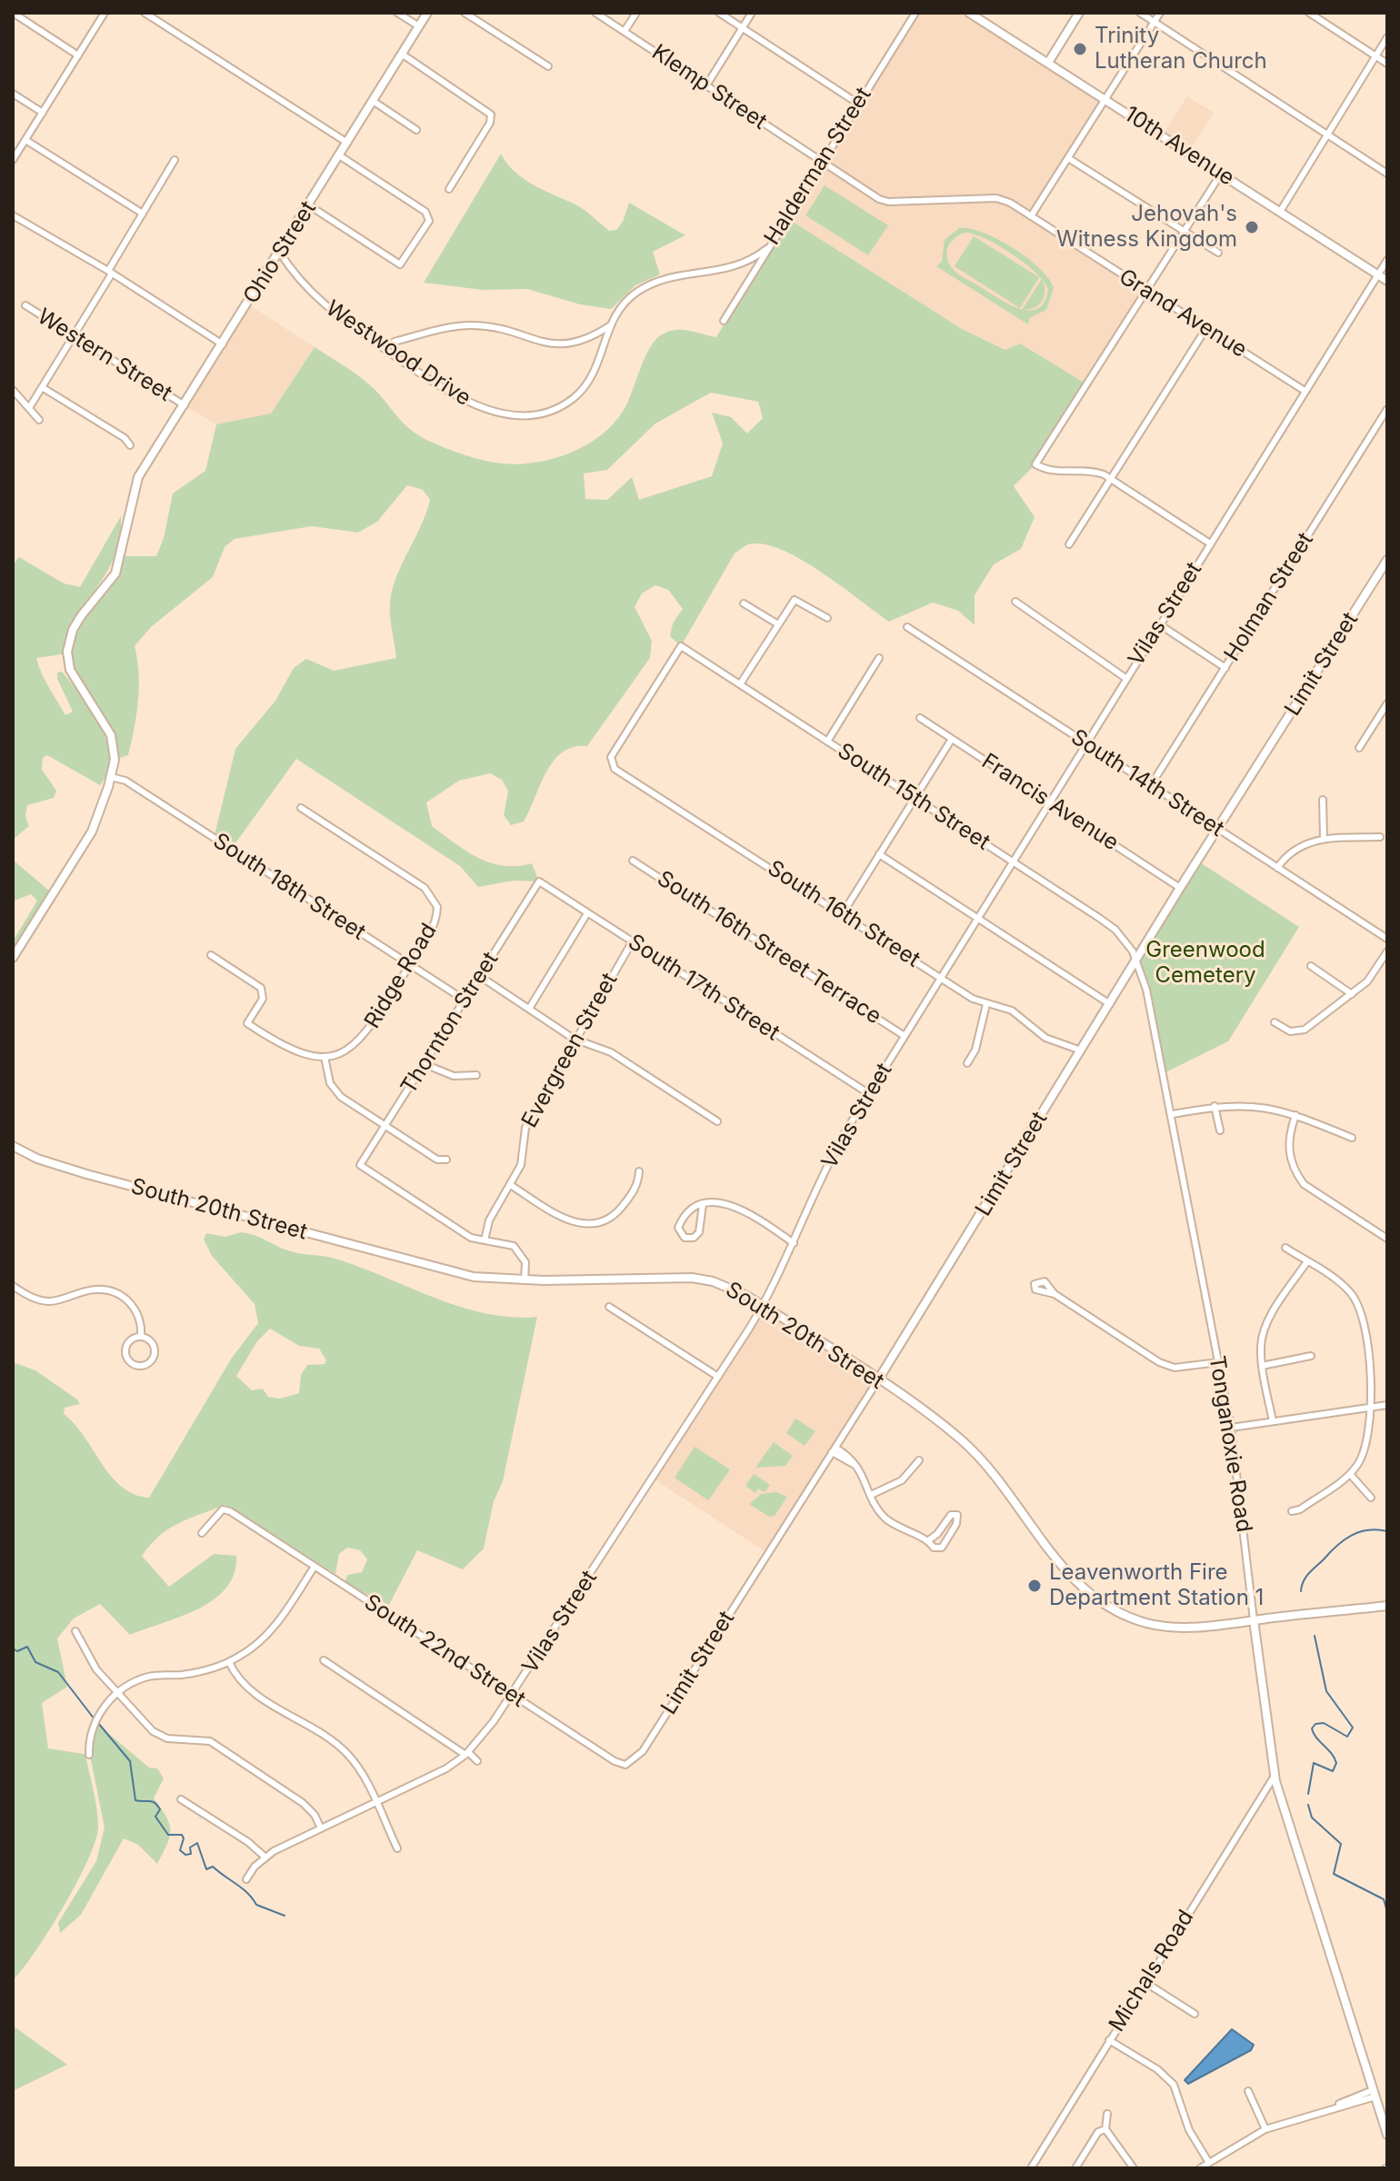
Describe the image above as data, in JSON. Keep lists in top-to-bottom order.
{
  "streets": {
    "street": [
      "Klemp Street",
      "10th Avenue",
      "Halderman Street",
      "Ohio Street",
      "Grand Avenue",
      "Westwood Drive",
      "Western Street",
      "Holman Street",
      "Vilas Street",
      "Limit Street",
      "South 14th Street",
      "South 15th Street",
      "Francis Avenue",
      "South 18th Street",
      "South 16th Street",
      "South 16th Street Terrace",
      "Ridge Road",
      "South 17th Street",
      "Thornton Street",
      "Evergreen Street",
      "South 20th Street",
      "Tonganoxie Road",
      "South 22nd Street",
      "Michals Road"
    ]
  },
  "crossings": [
    ["Klemp Street", "Halderman Street"],
    ["Klemp Street", "Grand Avenue"],
    ["10th Avenue", "Vilas Street"],
    ["Halderman Street", "Grand Avenue"],
    ["Halderman Street", "Westwood Drive"],
    ["Ohio Street", "Westwood Drive"],
    ["Ohio Street", "Western Street"],
    ["Ohio Street", "South 18th Street"],
    ["Grand Avenue", "Vilas Street"],
    ["Holman Street", "South 14th Street"],
    ["Vilas Street", "South 14th Street"],
    ["Vilas Street", "South 15th Street"],
    ["Vilas Street", "Francis Avenue"],
    ["Vilas Street", "South 16th Street"],
    ["Vilas Street", "South 16th Street Terrace"],
    ["Vilas Street", "South 17th Street"],
    ["Vilas Street", "South 20th Street"],
    ["Vilas Street", "South 22nd Street"],
    ["Limit Street", "South 14th Street"],
    ["Limit Street", "South 15th Street"],
    ["Limit Street", "Francis Avenue"],
    ["Limit Street", "South 16th Street"],
    ["Limit Street", "South 20th Street"],
    ["Limit Street", "Tonganoxie Road"],
    ["Limit Street", "South 22nd Street"],
    ["South 15th Street", "South 16th Street"],
    ["South 15th Street", "Tonganoxie Road"],
    ["South 18th Street", "Ridge Road"],
    ["South 18th Street", "Thornton Street"],
    ["South 17th Street", "Thornton Street"],
    ["South 17th Street", "Evergreen Street"],
    ["Thornton Street", "Evergreen Street"],
    ["South 20th Street", "Tonganoxie Road"],
    ["Tonganoxie Road", "Michals Road"]
  ],
  "parks": ["Greenwood Cemetery"],
  "places": ["Trinity Lutheran Church", "Jehovah's Witness Kingdom", "Leavenworth Fire Department Station 1"]
}
